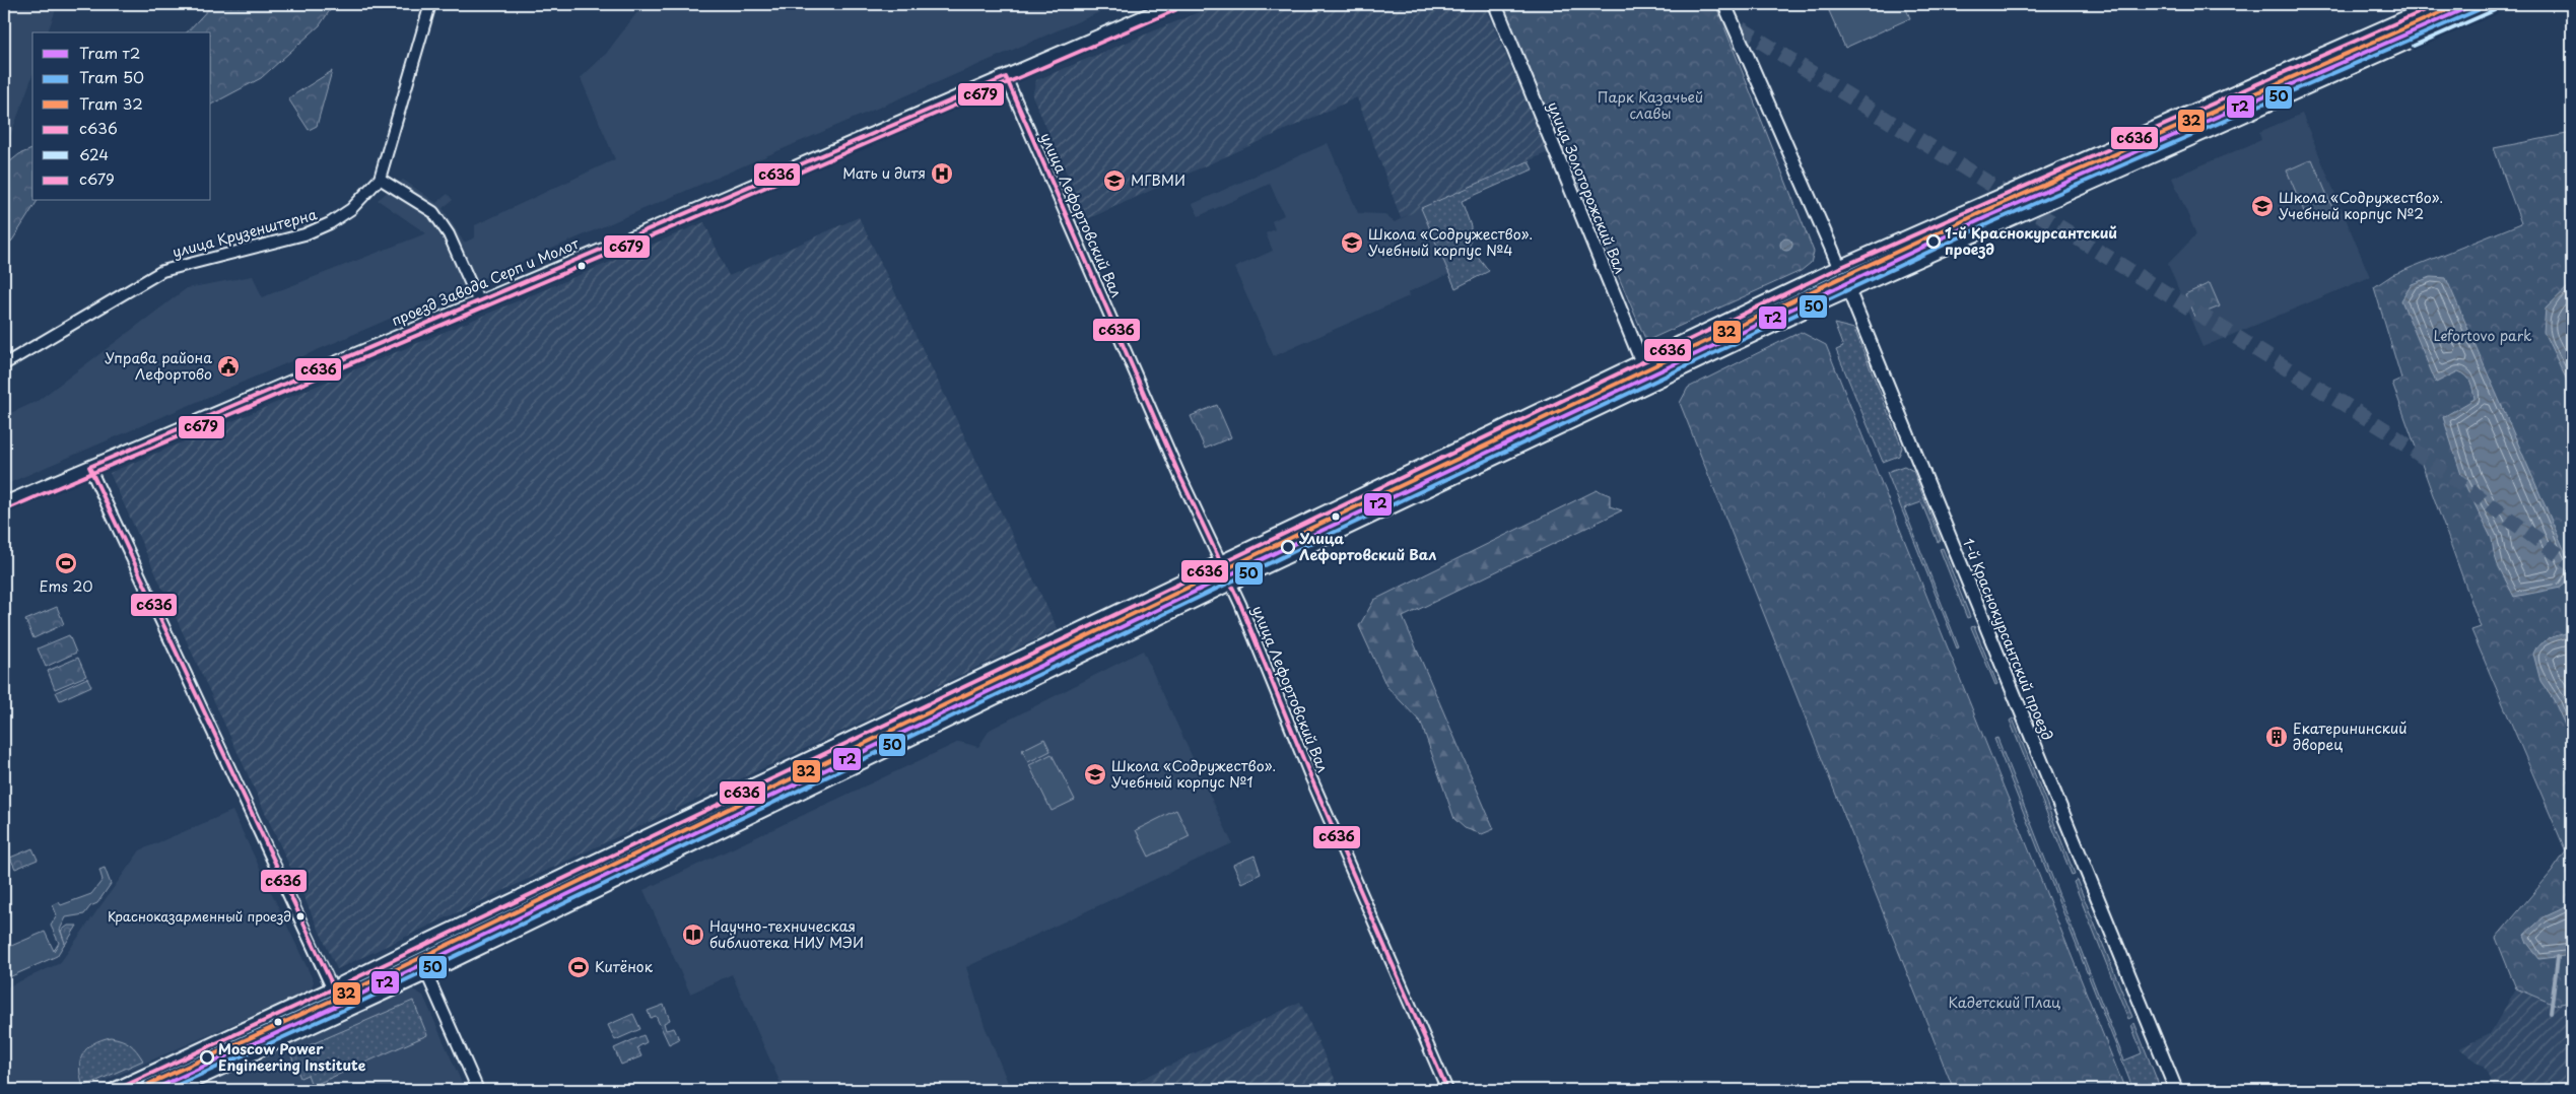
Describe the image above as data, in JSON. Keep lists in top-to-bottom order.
{
  "streets": {
    "street": [
      "улица Золоторожский Вал",
      "улица Лефортовский Вал",
      "улица Крузенштерна",
      "проезд Завода Серп и Молот",
      "1-й Краснокурсантский проезд"
    ]
  },
  "crossings": [
    ["улица Лефортовский Вал", "проезд Завода Серп и Молот"]
  ],
  "parks": ["Парк Казачьей славы", "Lefortovo park", "Кадетский Плац"],
  "places": {
    "hospital": ["Мать и дитя"],
    "school or university": [
      "МГВМИ",
      "Школа «Содружество». Учебный корпус №2",
      "Школа «Содружество». Учебный корпус №4",
      "Школа «Содружество». Учебный корпус №1"
    ],
    "other": [
      "1-й Краснокурсантский проезд",
      "Улица Лефортовский Вал",
      "Красноказарменный проезд",
      "Moscow Power Engineering Institute"
    ],
    "public building": ["Управа района Лефортово"],
    "sports": ["Ems 20", "Китёнок"],
    "building": ["Екатерининский дворец"],
    "library": ["Научно-техническая библиотека НИУ МЭИ"]
  },
  "lines": [
    "tram line т2",
    "tram line 32",
    "transit line с636",
    "tram line 50",
    "transit line 624",
    "transit line с679"
  ],
  "legend": [
    "Tram т2",
    "Tram 50",
    "Tram 32",
    "с636",
    "624",
    "с679"
  ]
}
